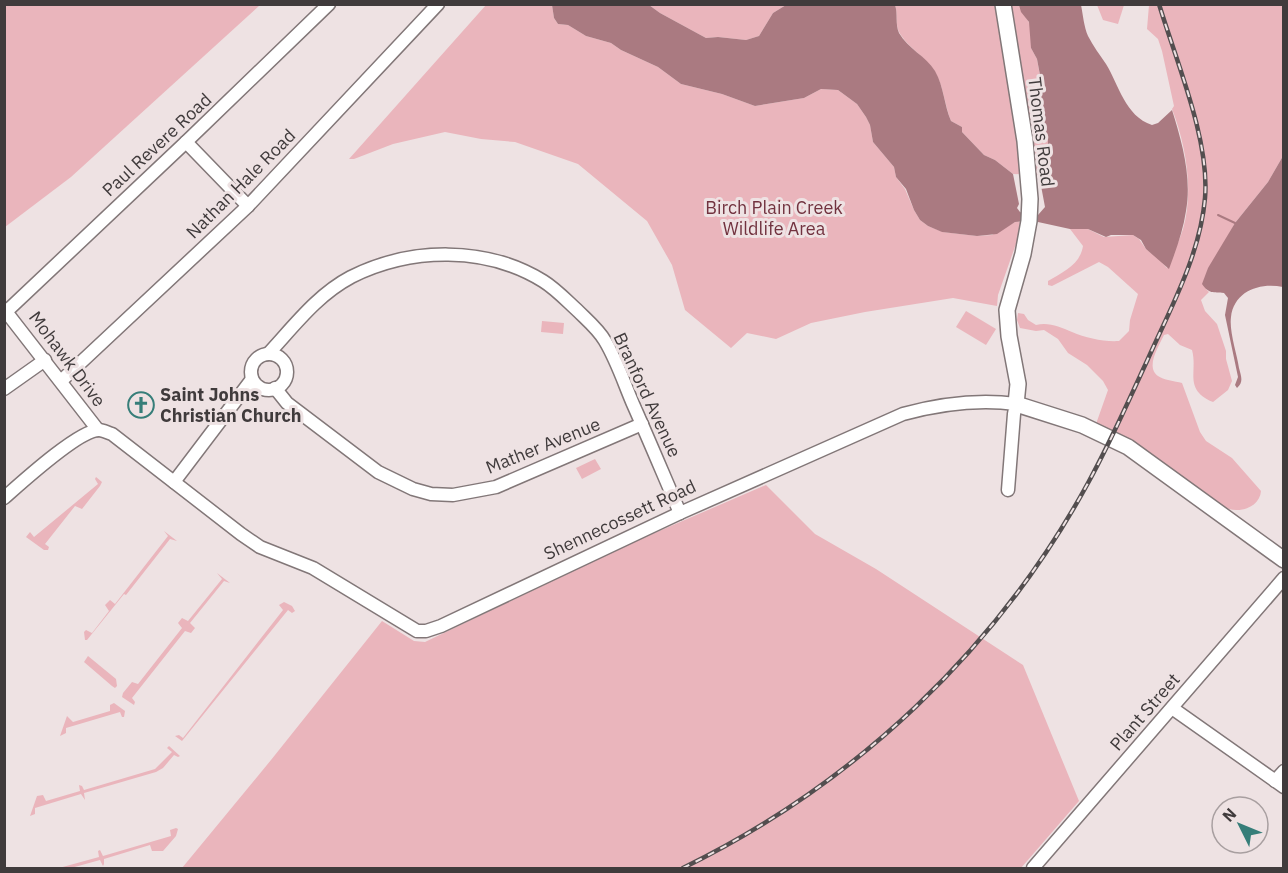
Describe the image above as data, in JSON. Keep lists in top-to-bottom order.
{
  "streets": {
    "main road": ["Thomas Road", "Shennecossett Road"],
    "street": [
      "Paul Revere Road",
      "Nathan Hale Road",
      "Mohawk Drive",
      "Branford Avenue",
      "Mather Avenue",
      "Plant Street"
    ]
  },
  "crossings": [
    ["Thomas Road", "Shennecossett Road"],
    ["Paul Revere Road", "Mohawk Drive"],
    ["Nathan Hale Road", "Mohawk Drive"],
    ["Mohawk Drive", "Shennecossett Road"],
    ["Branford Avenue", "Mather Avenue"],
    ["Branford Avenue", "Shennecossett Road"]
  ],
  "parks": ["Birch Plain Creek Wildlife Area"],
  "places": {
    "church": ["Saint Johns Christian Church"]
  },
  "north": "top left"
}
